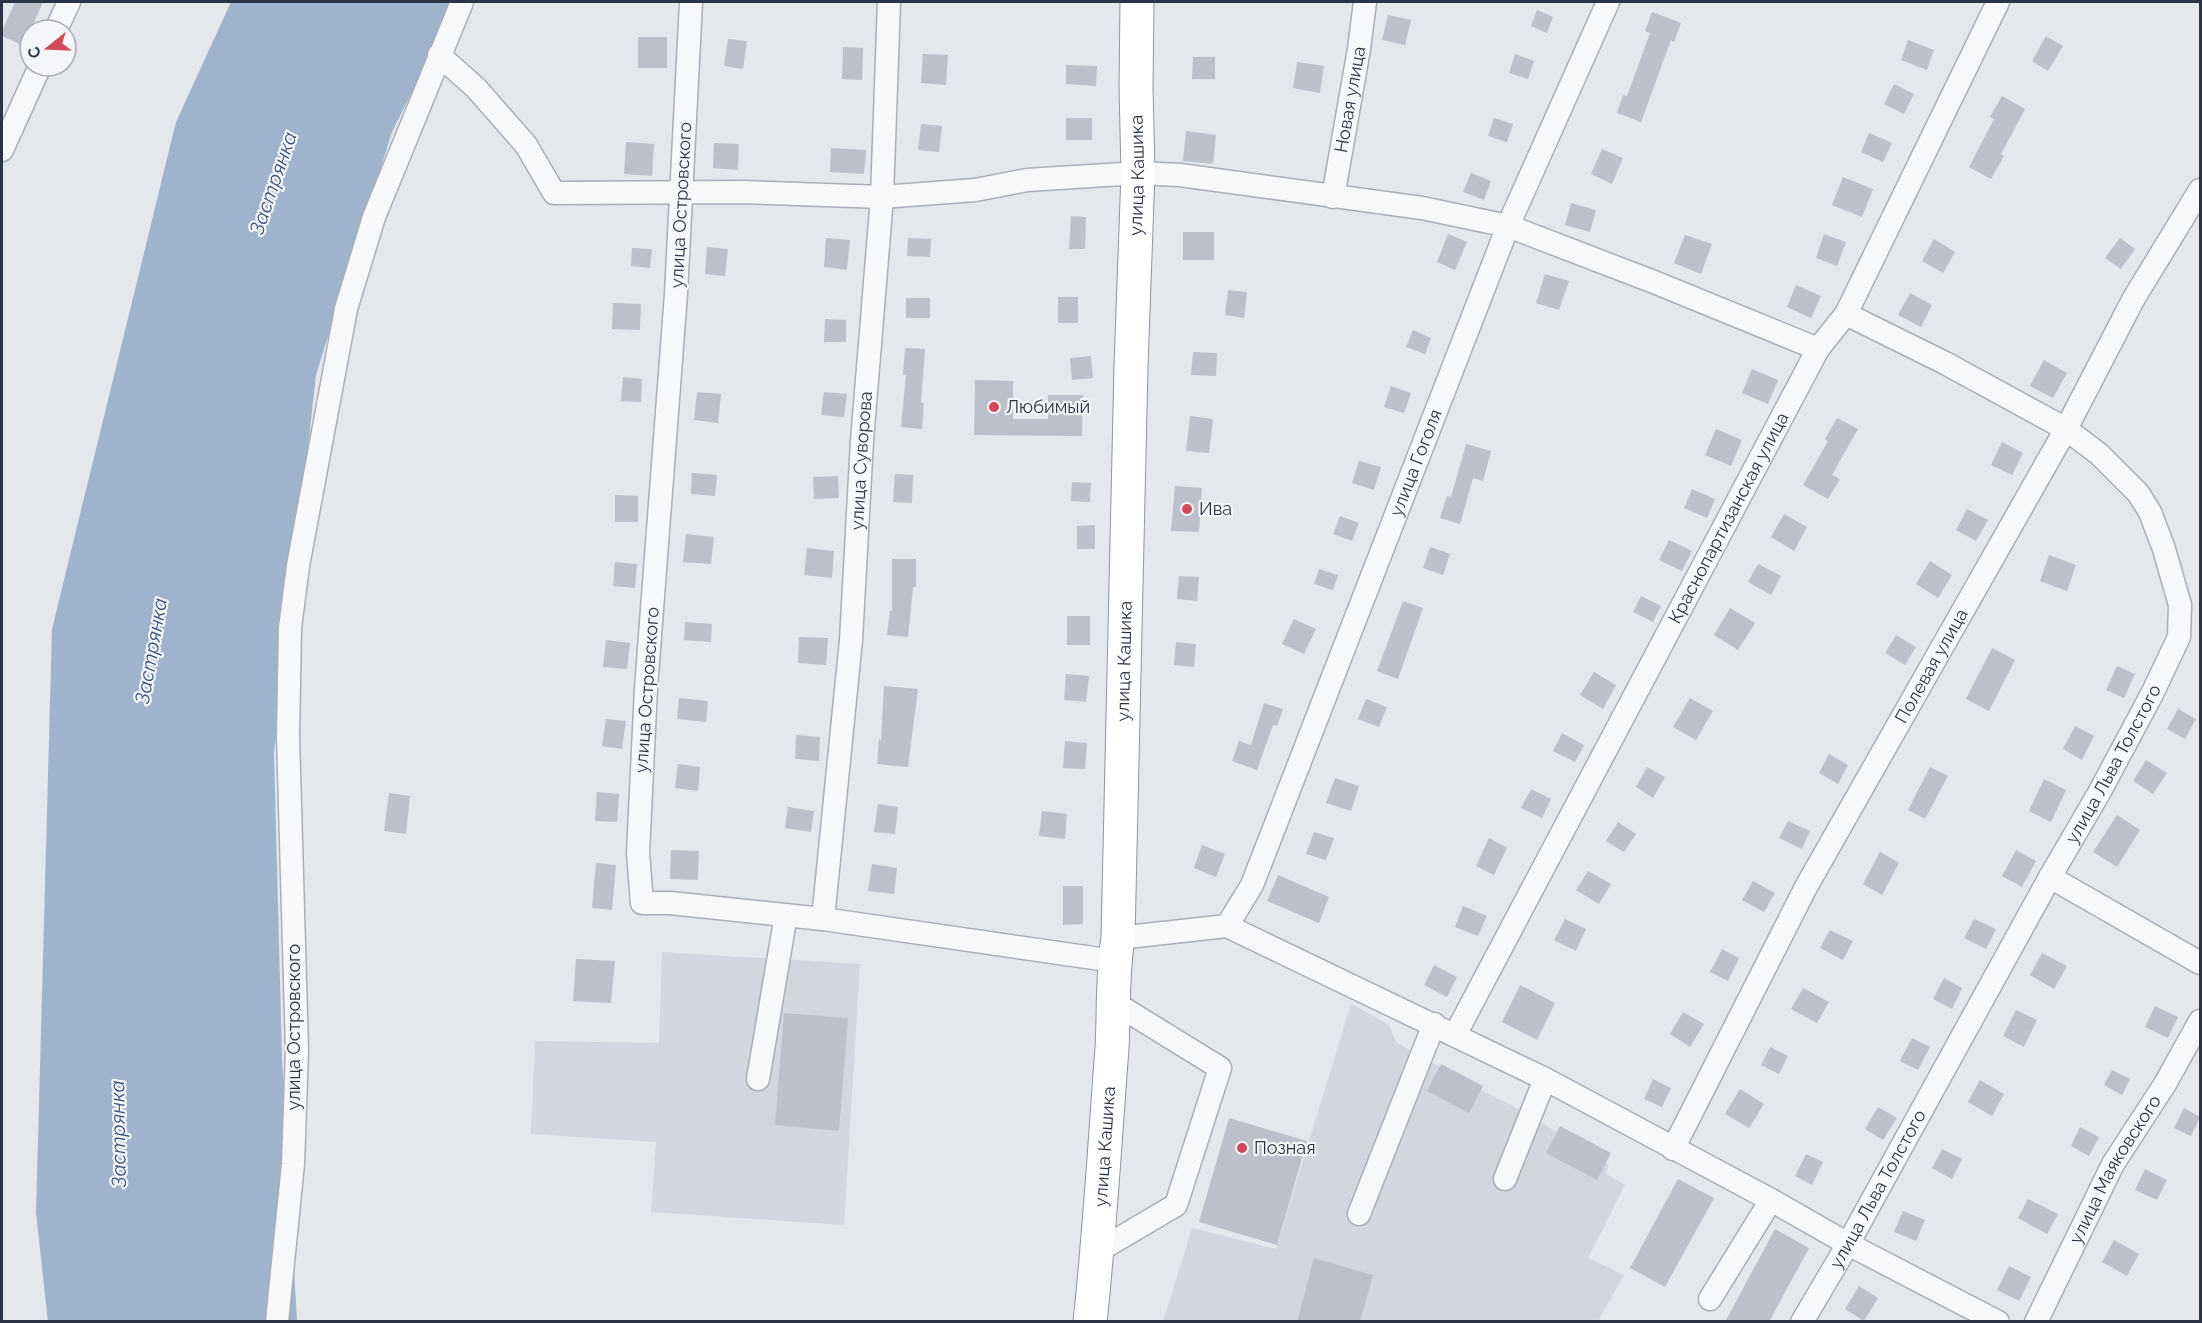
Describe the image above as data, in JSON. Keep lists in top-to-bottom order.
{
  "streets": {
    "highway": ["улица Кашика"],
    "street": [
      "Новая улица",
      "улица Островского",
      "улица Суворова",
      "улица Гоголя",
      "Краснопартизанская улица",
      "Полевая улица",
      "улица Льва Толстого",
      "улица Маяковского"
    ]
  },
  "crossings": [
    ["улица Кашика", "улица Островского"],
    ["улица Островского", "улица Суворова"],
    ["улица Островского", "улица Гоголя"],
    ["Краснопартизанская улица", "улица Льва Толстого"],
    ["Полевая улица", "улица Льва Толстого"]
  ],
  "water": ["Застрянка"],
  "places": ["Любимый", "Ива", "Позная"],
  "north": "left"
}
